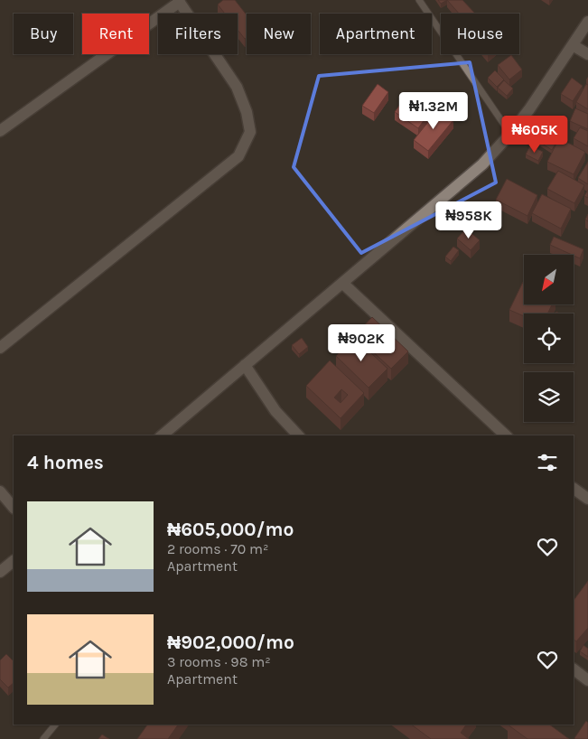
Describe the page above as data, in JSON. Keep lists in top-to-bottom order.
{
  "north": "bottom left",
  "page": {
    "chip": [
      "Buy",
      "Rent",
      "Filters",
      "New",
      "Apartment",
      "House"
    ],
    "price": [
      "₦1.32M",
      "₦605K",
      "₦958K",
      "₦902K"
    ],
    "heading": "4 homes",
    "list": [
      {
        "name": "₦605,000/mo",
        "note": "2 rooms · 70 m² · Apartment"
      },
      {
        "name": "₦902,000/mo",
        "note": "3 rooms · 98 m² · Apartment"
      }
    ]
  }
}
